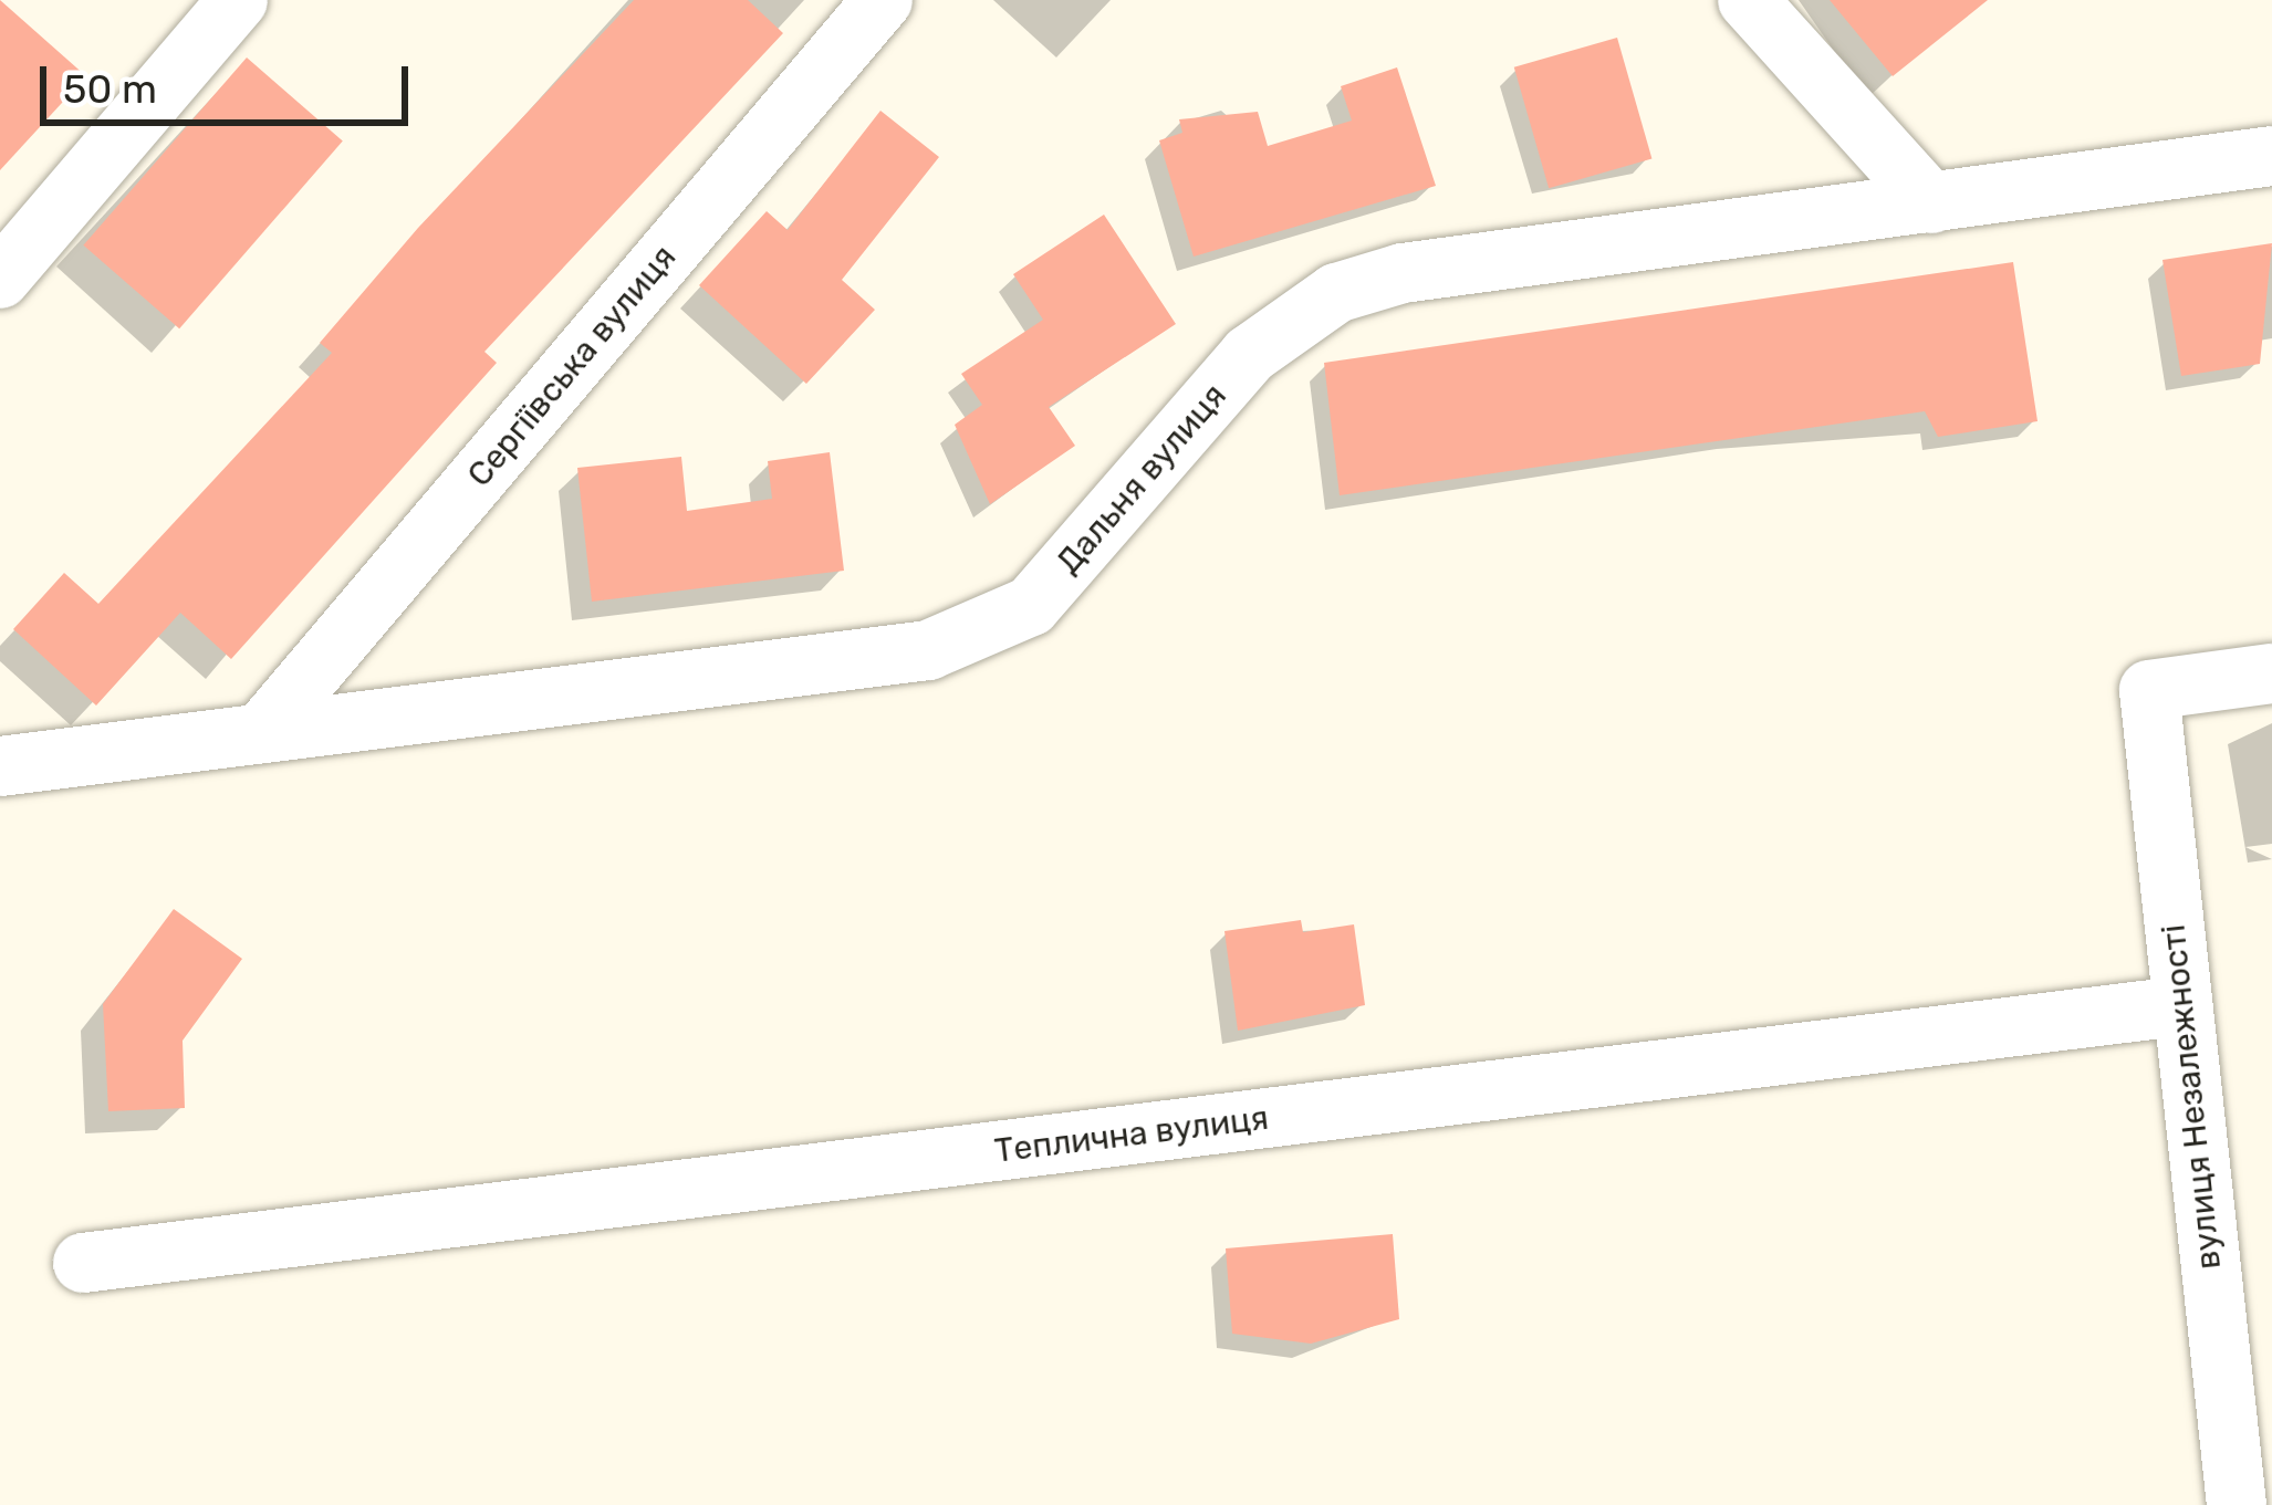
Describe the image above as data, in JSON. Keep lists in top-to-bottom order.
{
  "streets": {
    "street": [
      "Сергіївська вулиця",
      "Дальня вулиця",
      "вулиця Незалежності",
      "Теплична вулиця"
    ]
  },
  "crossings": [
    ["Сергіївська вулиця", "Дальня вулиця"],
    ["вулиця Незалежності", "Теплична вулиця"]
  ],
  "scale_bar": "50 m"
}
